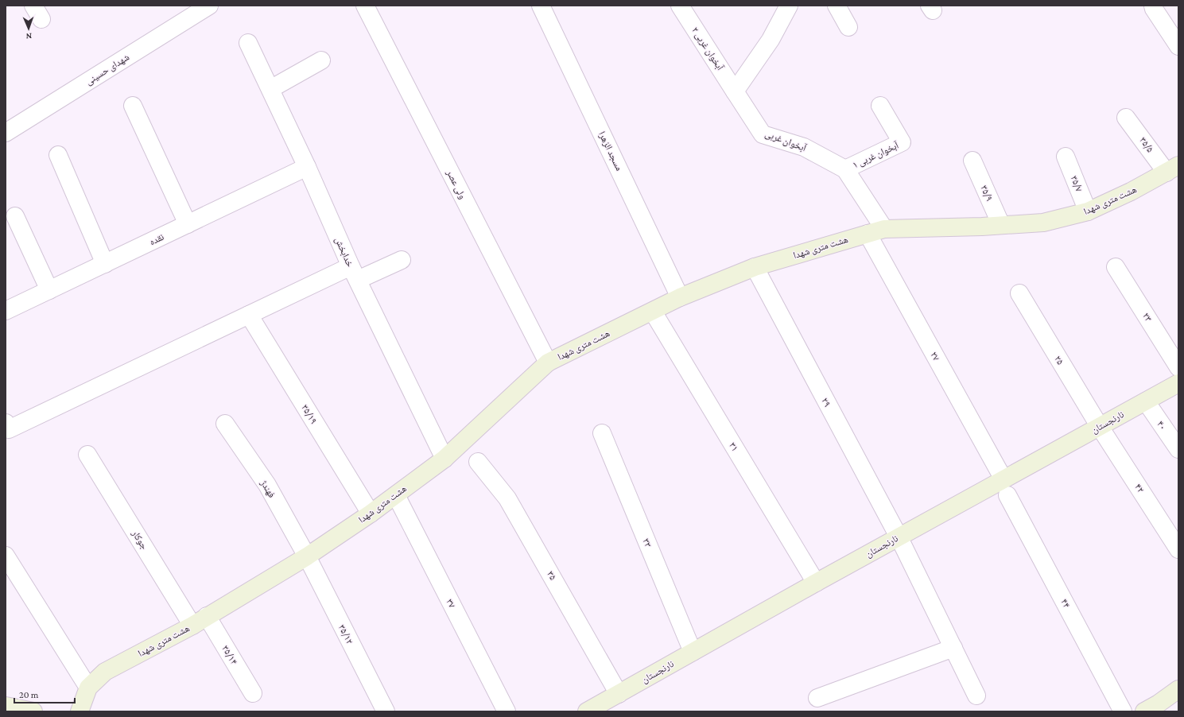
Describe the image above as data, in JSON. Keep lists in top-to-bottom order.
{
  "streets": {
    "street": [
      "آبخوان غربی ۲",
      "شهدای حسینی",
      "آبخوان غربی",
      "۳۵/۵",
      "مسجد الزهرا",
      "آبخوان غربی ۱",
      "۳۵/۷",
      "ولی عصر",
      "۳۵/۹",
      "هشت متری شهدا",
      "نقده",
      "خدابخش",
      "۲۳",
      "۲۷",
      "۲۵",
      "۲۹",
      "۳۵/۱۹",
      "نارنجستان",
      "۴۰",
      "۳۱",
      "۴۲",
      "فهندژ",
      "جوکار",
      "۳۳",
      "۳۵",
      "۳۷",
      "۴۴",
      "۳۵/۱۲",
      "۳۵/۱۴"
    ]
  },
  "crossings": [
    ["آبخوان غربی ۲", "آبخوان غربی"],
    ["آبخوان غربی", "آبخوان غربی ۱"],
    ["آبخوان غربی", "هشت متری شهدا"],
    ["۳۵/۵", "هشت متری شهدا"],
    ["مسجد الزهرا", "هشت متری شهدا"],
    ["۳۵/۷", "هشت متری شهدا"],
    ["ولی عصر", "هشت متری شهدا"],
    ["۳۵/۹", "هشت متری شهدا"],
    ["هشت متری شهدا", "خدابخش"],
    ["هشت متری شهدا", "۲۷"],
    ["هشت متری شهدا", "۲۹"],
    ["هشت متری شهدا", "۳۵/۱۹"],
    ["هشت متری شهدا", "۳۱"],
    ["هشت متری شهدا", "فهندژ"],
    ["هشت متری شهدا", "جوکار"],
    ["هشت متری شهدا", "۳۷"],
    ["هشت متری شهدا", "۳۵/۱۲"],
    ["هشت متری شهدا", "۳۵/۱۴"],
    ["نقده", "خدابخش"],
    ["۲۷", "نارنجستان"],
    ["۲۷", "۴۴"],
    ["۲۵", "نارنجستان"],
    ["۲۵", "۴۲"],
    ["۲۹", "نارنجستان"],
    ["نارنجستان", "۴۰"],
    ["نارنجستان", "۳۱"],
    ["نارنجستان", "۴۲"],
    ["نارنجستان", "۳۳"],
    ["نارنجستان", "۳۵"],
    ["نارنجستان", "۴۴"],
    ["فهندژ", "۳۵/۱۲"]
  ],
  "scale_bar": "20 m",
  "north": "bottom"
}
